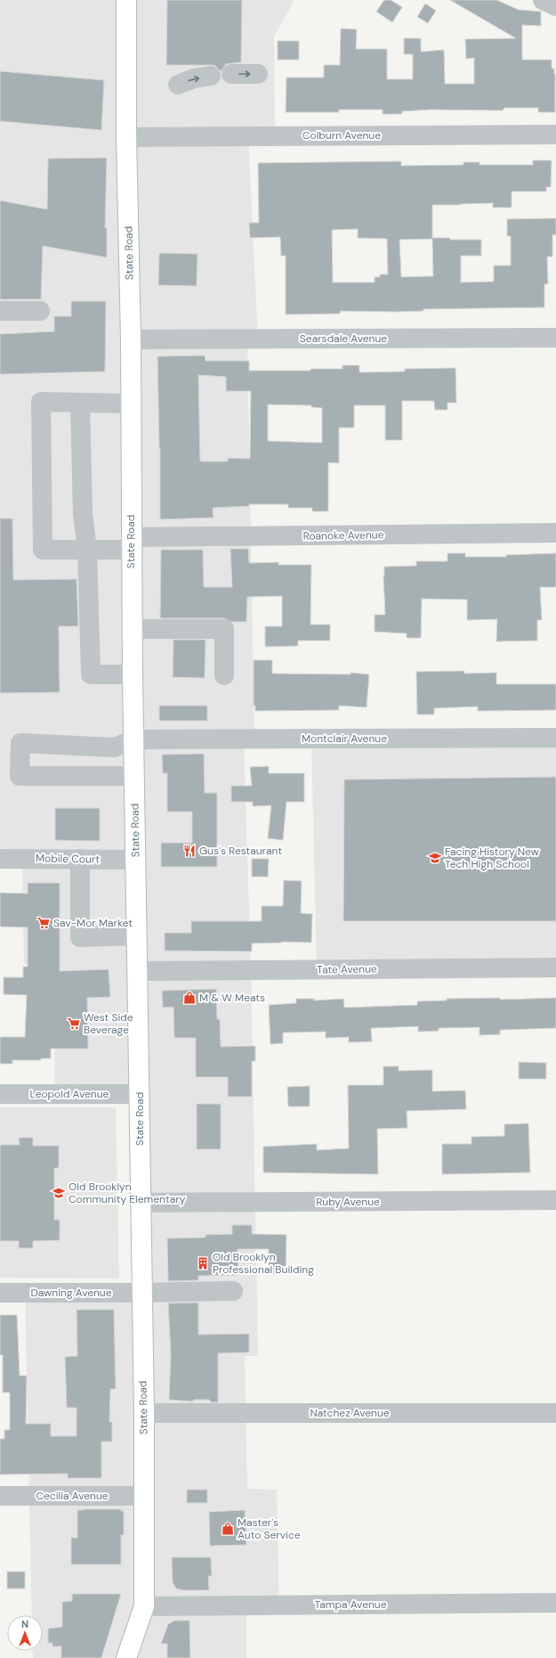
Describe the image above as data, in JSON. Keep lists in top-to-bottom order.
{
  "streets": {
    "main road": ["State Road"],
    "street": [
      "Colburn Avenue",
      "Searsdale Avenue",
      "Roanoke Avenue",
      "Montclair Avenue",
      "Mobile Court",
      "Tate Avenue",
      "Leopold Avenue",
      "Ruby Avenue",
      "Dawning Avenue",
      "Natchez Avenue",
      "Cecilia Avenue",
      "Tampa Avenue"
    ]
  },
  "crossings": [
    ["Colburn Avenue", "State Road"],
    ["State Road", "Searsdale Avenue"],
    ["State Road", "Roanoke Avenue"],
    ["State Road", "Montclair Avenue"],
    ["State Road", "Mobile Court"],
    ["State Road", "Tate Avenue"],
    ["State Road", "Leopold Avenue"],
    ["State Road", "Ruby Avenue"],
    ["State Road", "Dawning Avenue"],
    ["State Road", "Natchez Avenue"],
    ["State Road", "Cecilia Avenue"],
    ["State Road", "Tampa Avenue"]
  ],
  "places": {
    "restaurant": ["Gus's Restaurant"],
    "school or university": ["Facing History New Tech High School", "Old Brooklyn Community Elementary"],
    "supermarket": ["Sav-Mor Market", "West Side Beverage"],
    "shop": ["M & W Meats", "Master's Auto Service"],
    "building": ["Old Brooklyn Professional Building"]
  },
  "north": "top"
}
